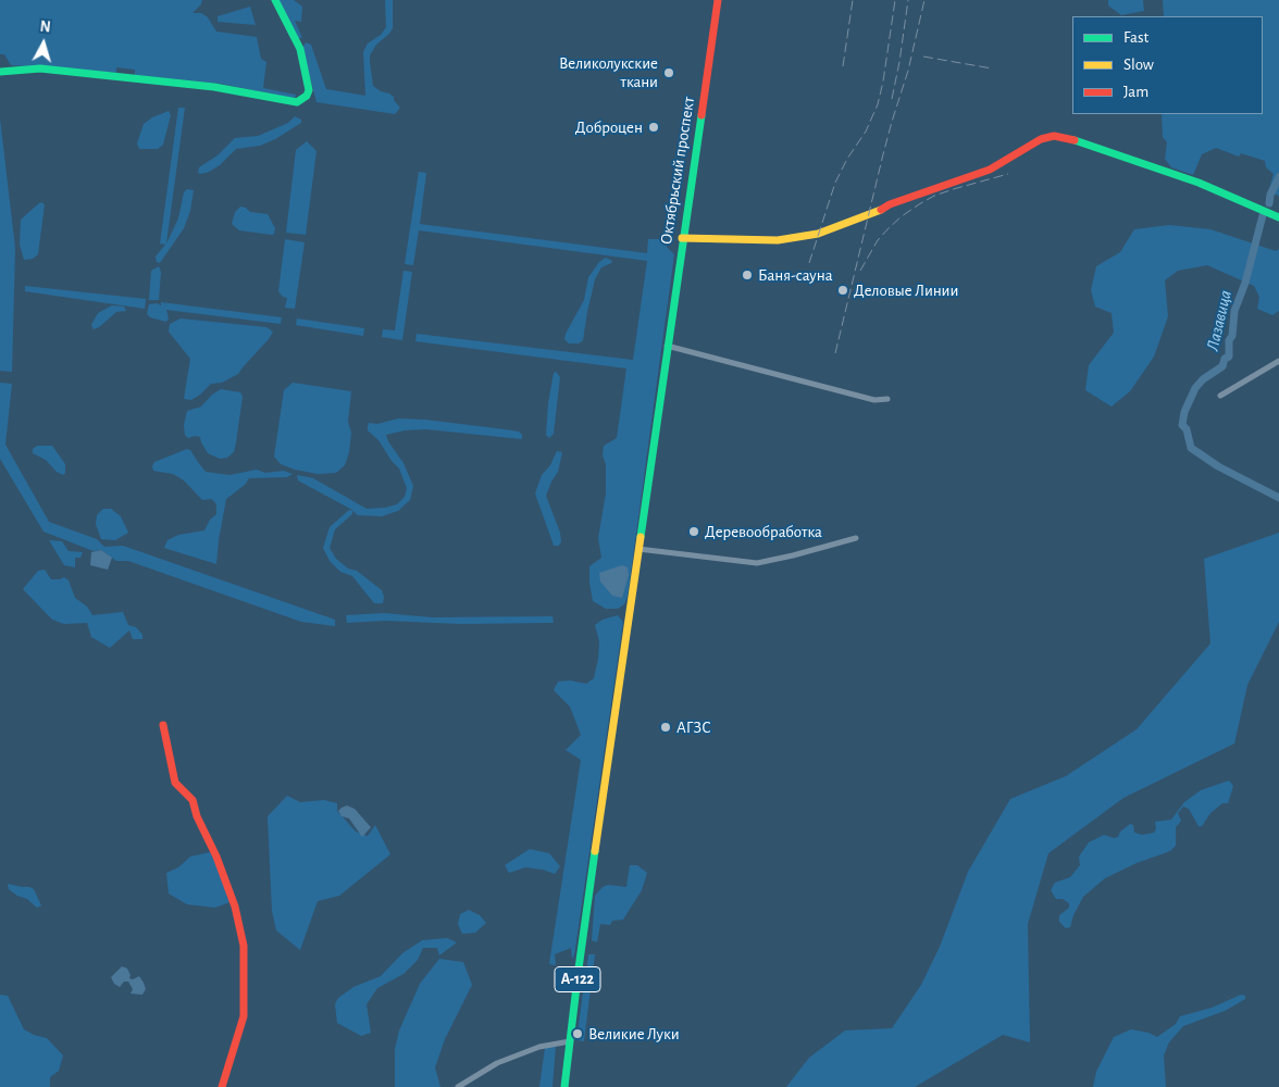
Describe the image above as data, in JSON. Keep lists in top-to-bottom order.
{
  "streets": {
    "street": ["Октябрьский проспект", "А-122"]
  },
  "crossings": [
    ["Октябрьский проспект", "А-122"]
  ],
  "water": ["Лазавица"],
  "places": [
    "Великолукские ткани",
    "Доброцен",
    "Баня-сауна",
    "Деловые Линии",
    "Деревообработка",
    "АГЗС",
    "Великие Луки"
  ],
  "legend": ["Fast", "Slow", "Jam"],
  "north": "top"
}
